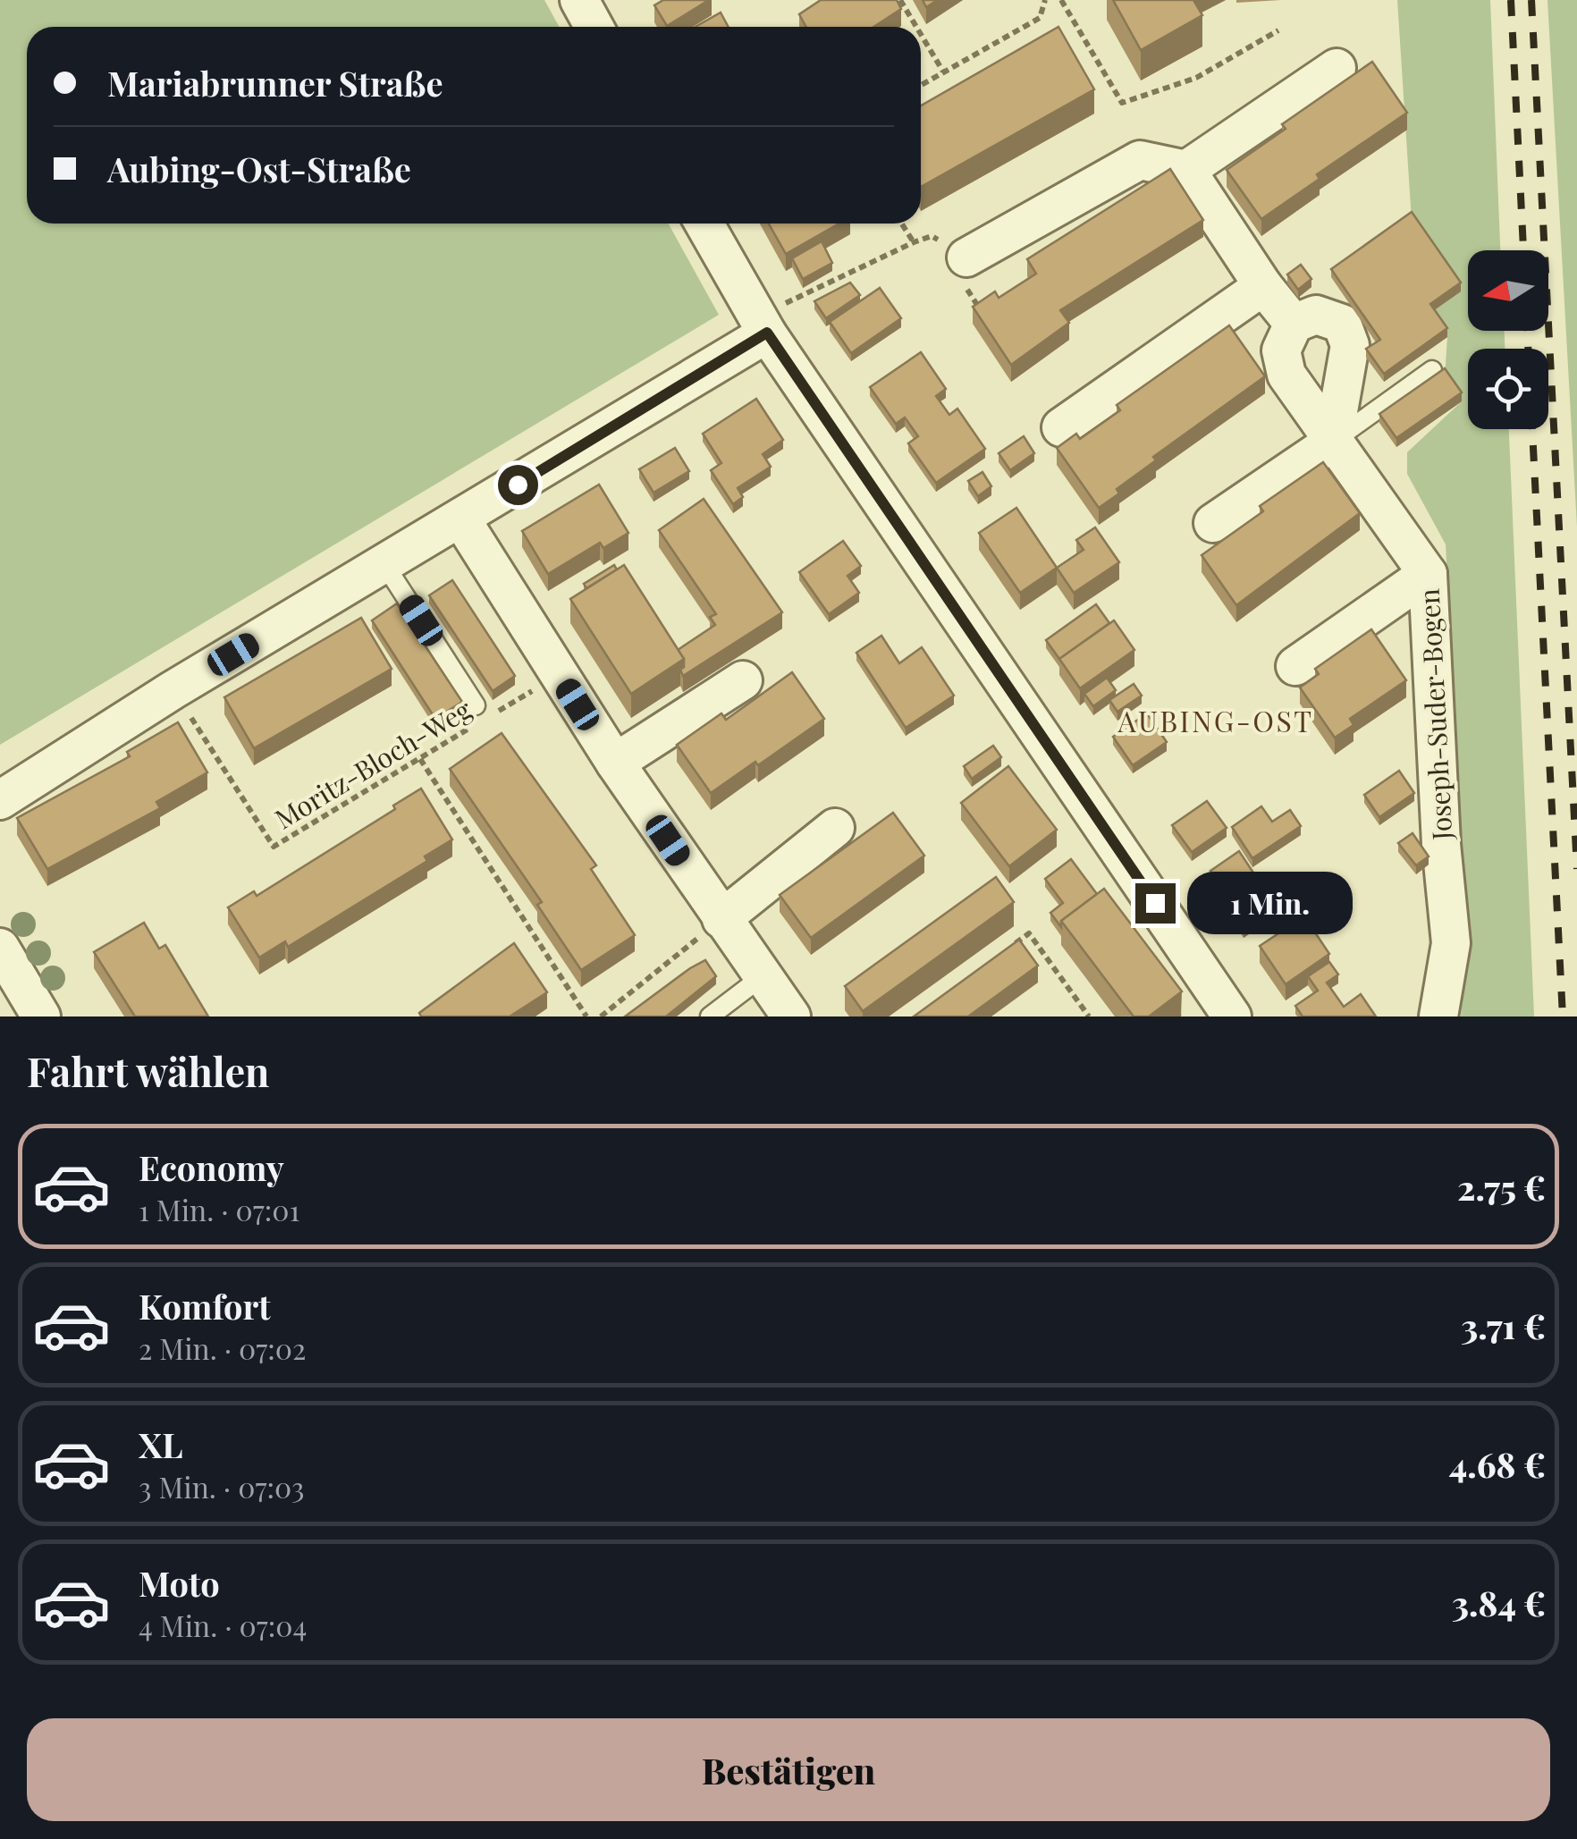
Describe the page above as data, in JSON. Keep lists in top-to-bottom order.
{
  "streets": {
    "street": ["Joseph-Suder-Bogen"],
    "path": ["Moritz-Bloch-Weg"]
  },
  "districts": ["AUBING-OST"],
  "north": "left",
  "page": {
    "banner": ["Mariabrunner Straße", "Aubing-Ost-Straße"],
    "bubble": "1 Min.",
    "heading": "Fahrt wählen",
    "list": [
      {
        "name": "Economy",
        "note": "1 Min. · 07:01",
        "value": "2.75 €"
      },
      {
        "name": "Komfort",
        "note": "2 Min. · 07:02",
        "value": "3.71 €"
      },
      {
        "name": "XL",
        "note": "3 Min. · 07:03",
        "value": "4.68 €"
      },
      {
        "name": "Moto",
        "note": "4 Min. · 07:04",
        "value": "3.84 €"
      }
    ],
    "buttons": "Bestätigen"
  }
}
